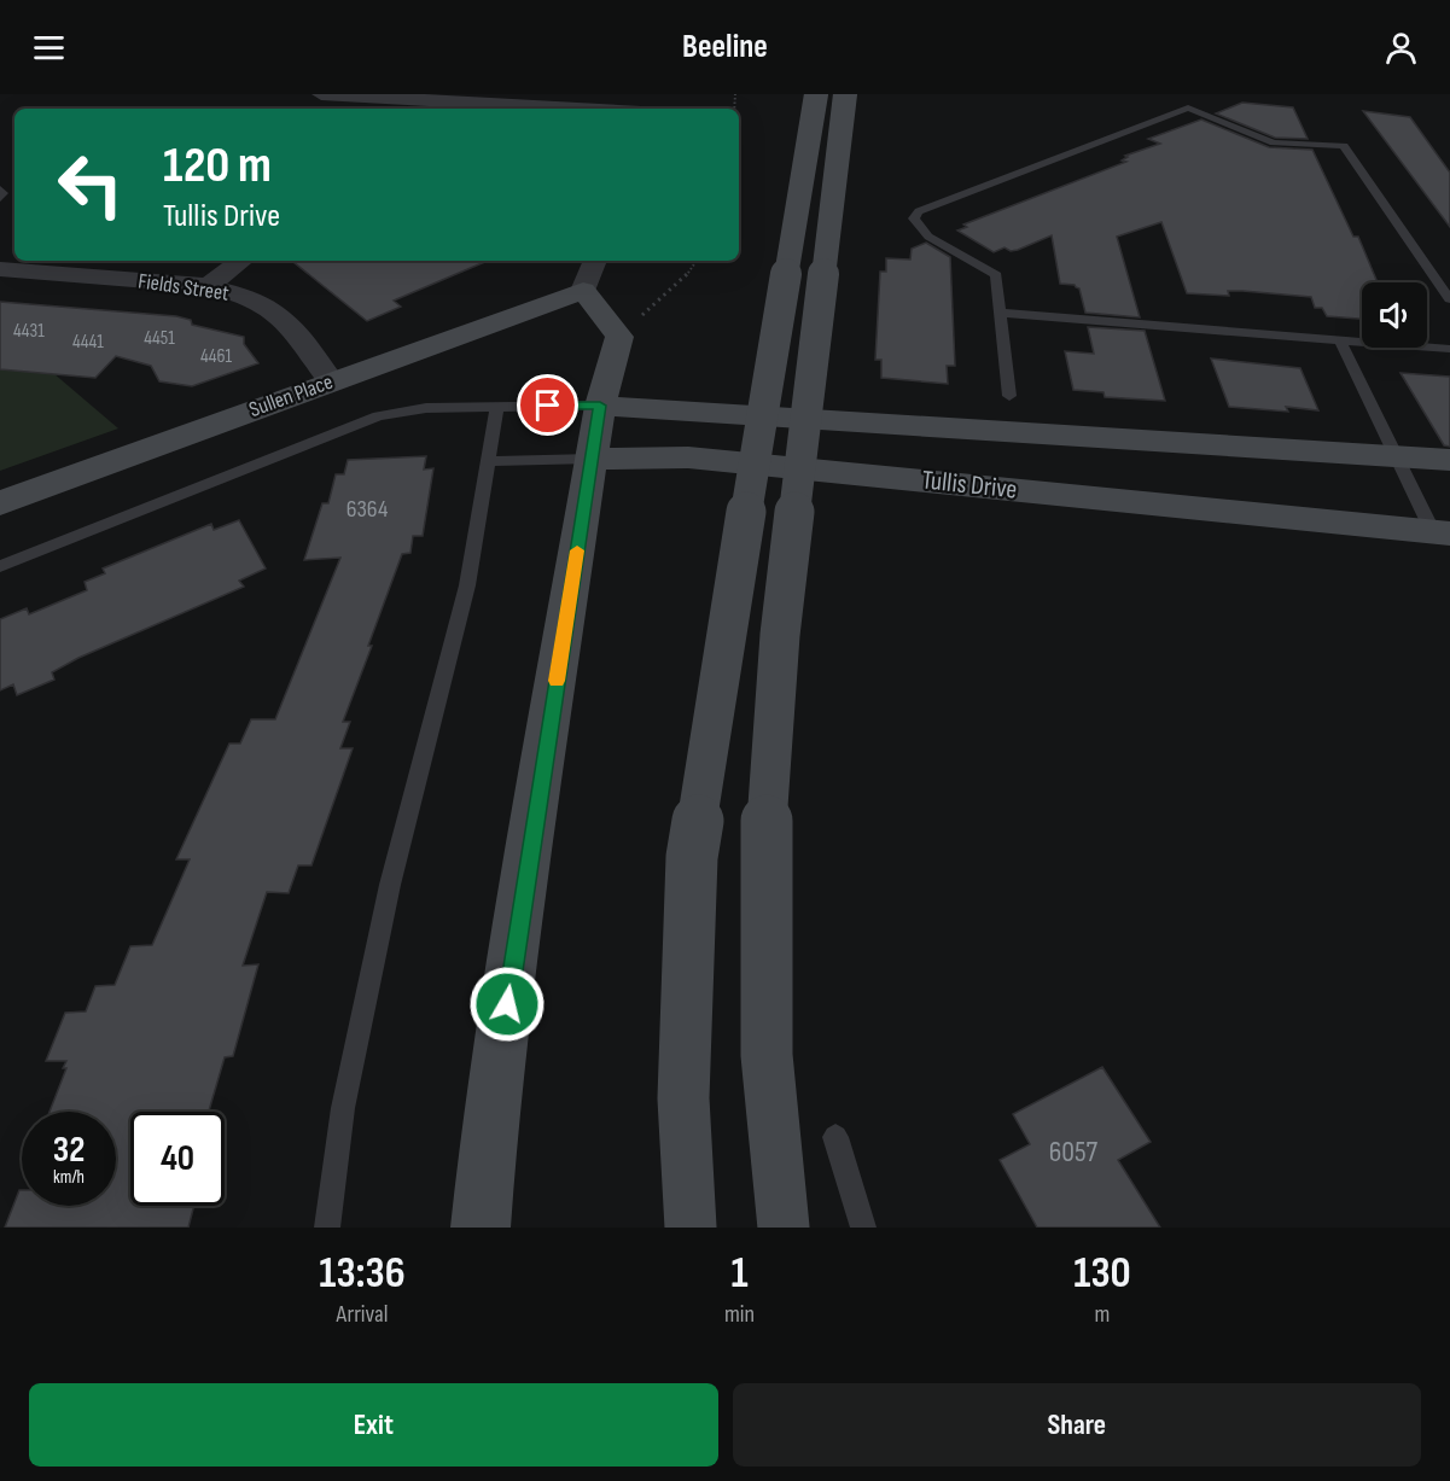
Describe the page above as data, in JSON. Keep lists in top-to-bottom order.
{
  "streets": {
    "street": ["Fields Street", "Sullen Place", "Tullis Drive"]
  },
  "crossings": [
    ["Fields Street", "Sullen Place"]
  ],
  "house_numbers": [
    "4431",
    "4451",
    "4441",
    "4461",
    "6364",
    "6057"
  ],
  "page": {
    "header": "Beeline",
    "turn": ["120 m", "Tullis Drive"],
    "speed": "32 km/h",
    "limit": "40",
    "eta": [
      "13:36",
      "Arrival",
      "1",
      "min",
      "130",
      "m"
    ],
    "buttons": ["Exit", "Share"]
  }
}
